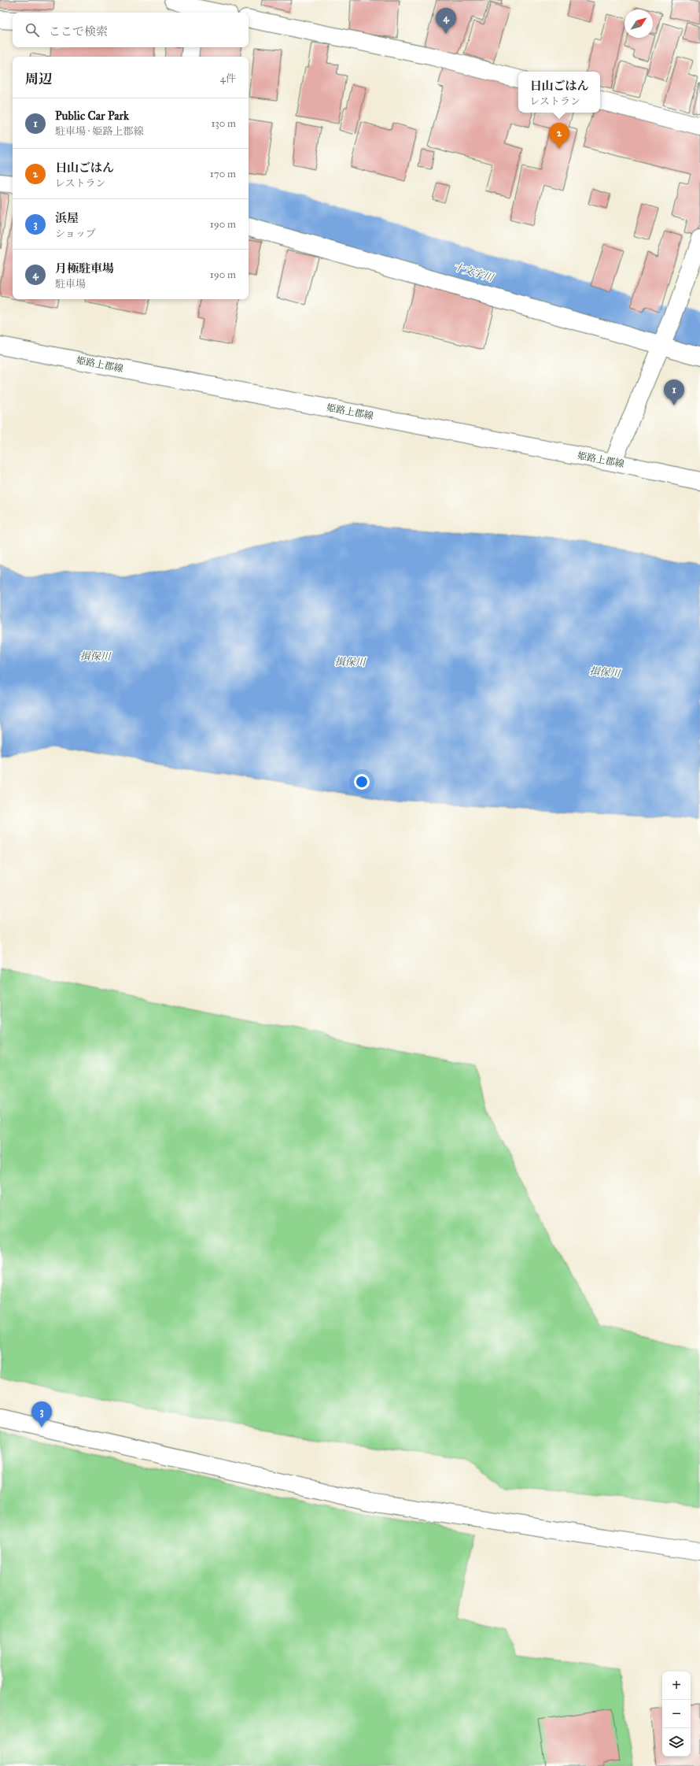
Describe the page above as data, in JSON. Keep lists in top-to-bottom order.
{
  "streets": {
    "street": ["姫路上郡線"]
  },
  "water": ["十文字川", "揖保川"],
  "north": "top right",
  "page": {
    "pins": [
      "4",
      "2",
      "1",
      "3"
    ],
    "search": "ここで検索",
    "heading": ["周辺", "4件"],
    "popup": ["日山ごはん", "レストラン"],
    "list": [
      {
        "mark": "1",
        "name": "Public Car Park",
        "note": "駐車場 · 姫路上郡線",
        "value": "130 m"
      },
      {
        "mark": "2",
        "name": "日山ごはん",
        "note": "レストラン",
        "value": "170 m"
      },
      {
        "mark": "3",
        "name": "浜屋",
        "note": "ショップ",
        "value": "190 m"
      },
      {
        "mark": "4",
        "name": "月極駐車場",
        "note": "駐車場",
        "value": "190 m"
      }
    ],
    "map_buttons": ["+", "−"]
  }
}
